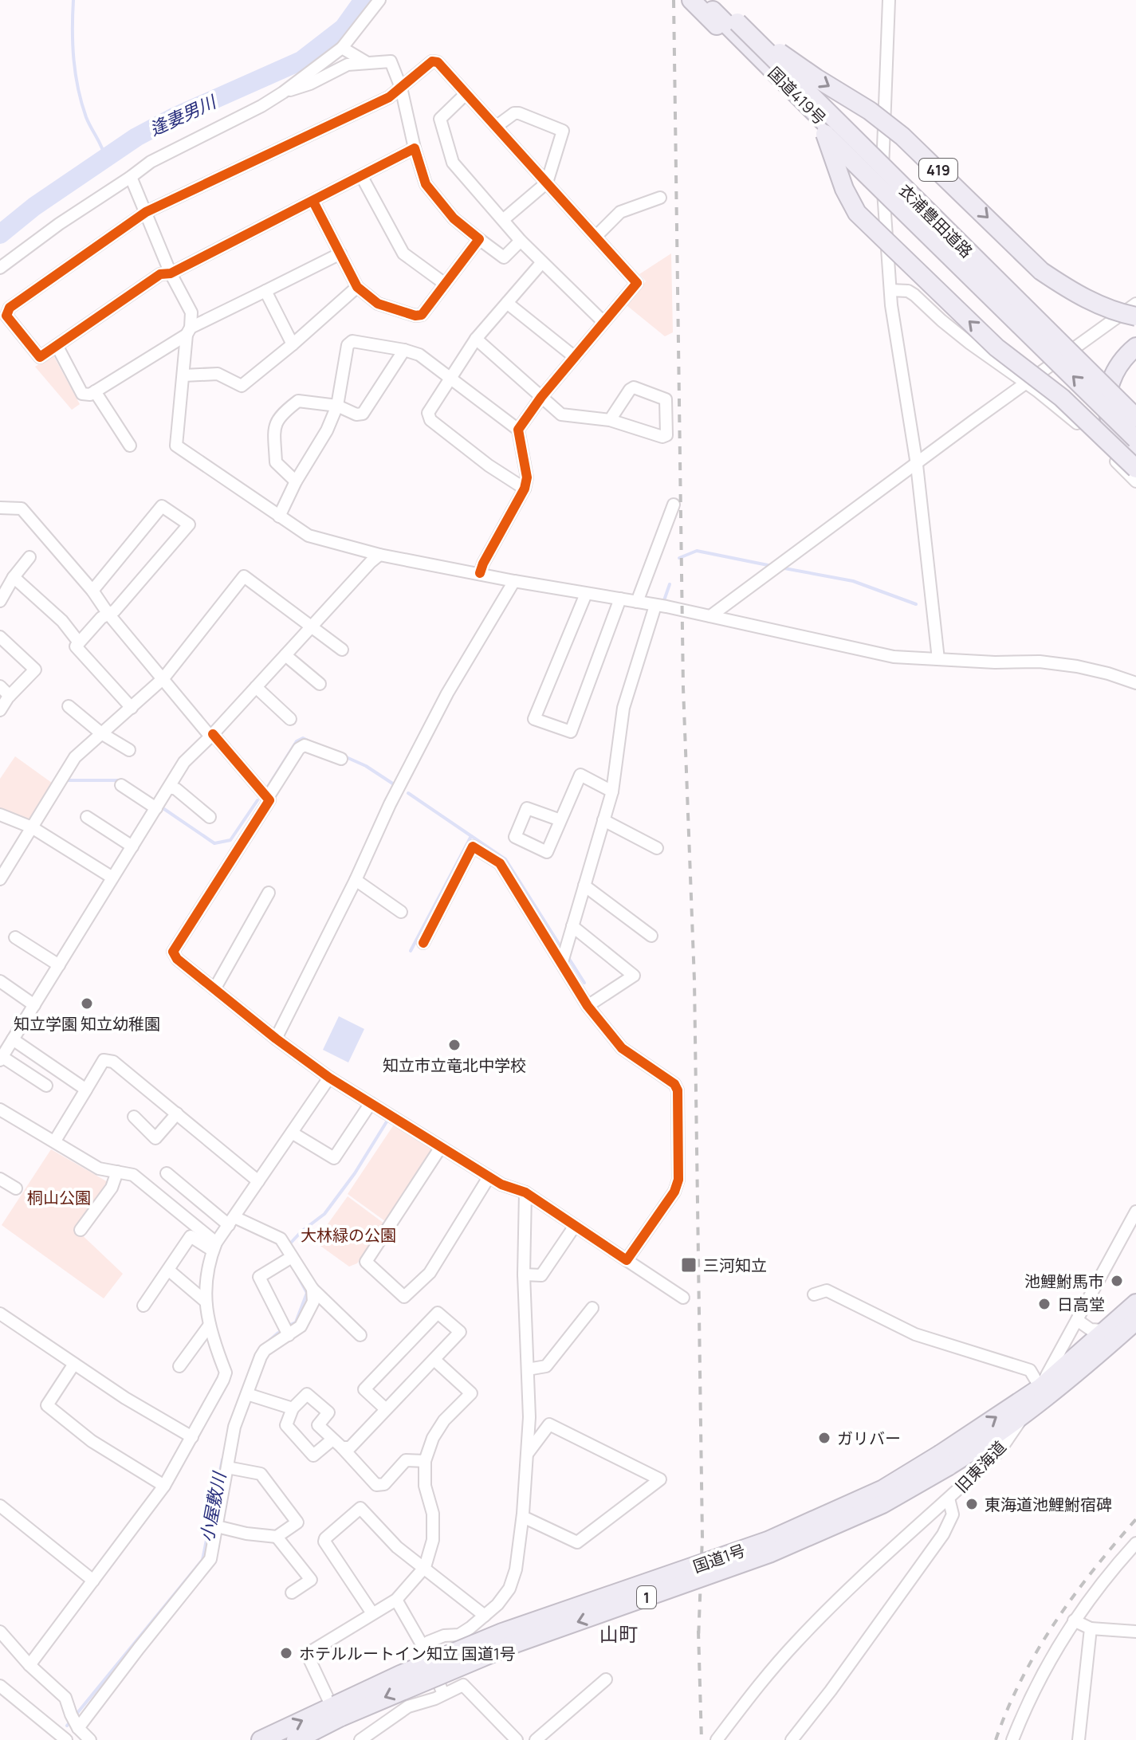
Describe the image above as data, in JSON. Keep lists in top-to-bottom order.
{
  "streets": {
    "highway": [
      "国道419号",
      "419",
      "衣浦豊田道路",
      "国道1号",
      "1"
    ],
    "street": ["旧東海道"]
  },
  "crossings": [
    ["国道419号", "衣浦豊田道路"],
    ["旧東海道", "国道1号"]
  ],
  "districts": ["山町"],
  "water": ["逢妻男川", "小屋敷川"],
  "parks": ["桐山公園", "大林緑の公園"],
  "places": {
    "other": [
      "知立学園 知立幼稚園",
      "知立市立竜北中学校",
      "池鯉鮒馬市",
      "日高堂",
      "ガリバー",
      "東海道池鯉鮒宿碑",
      "ホテルルートイン知立 国道1号"
    ],
    "transit": ["三河知立"]
  }
}
